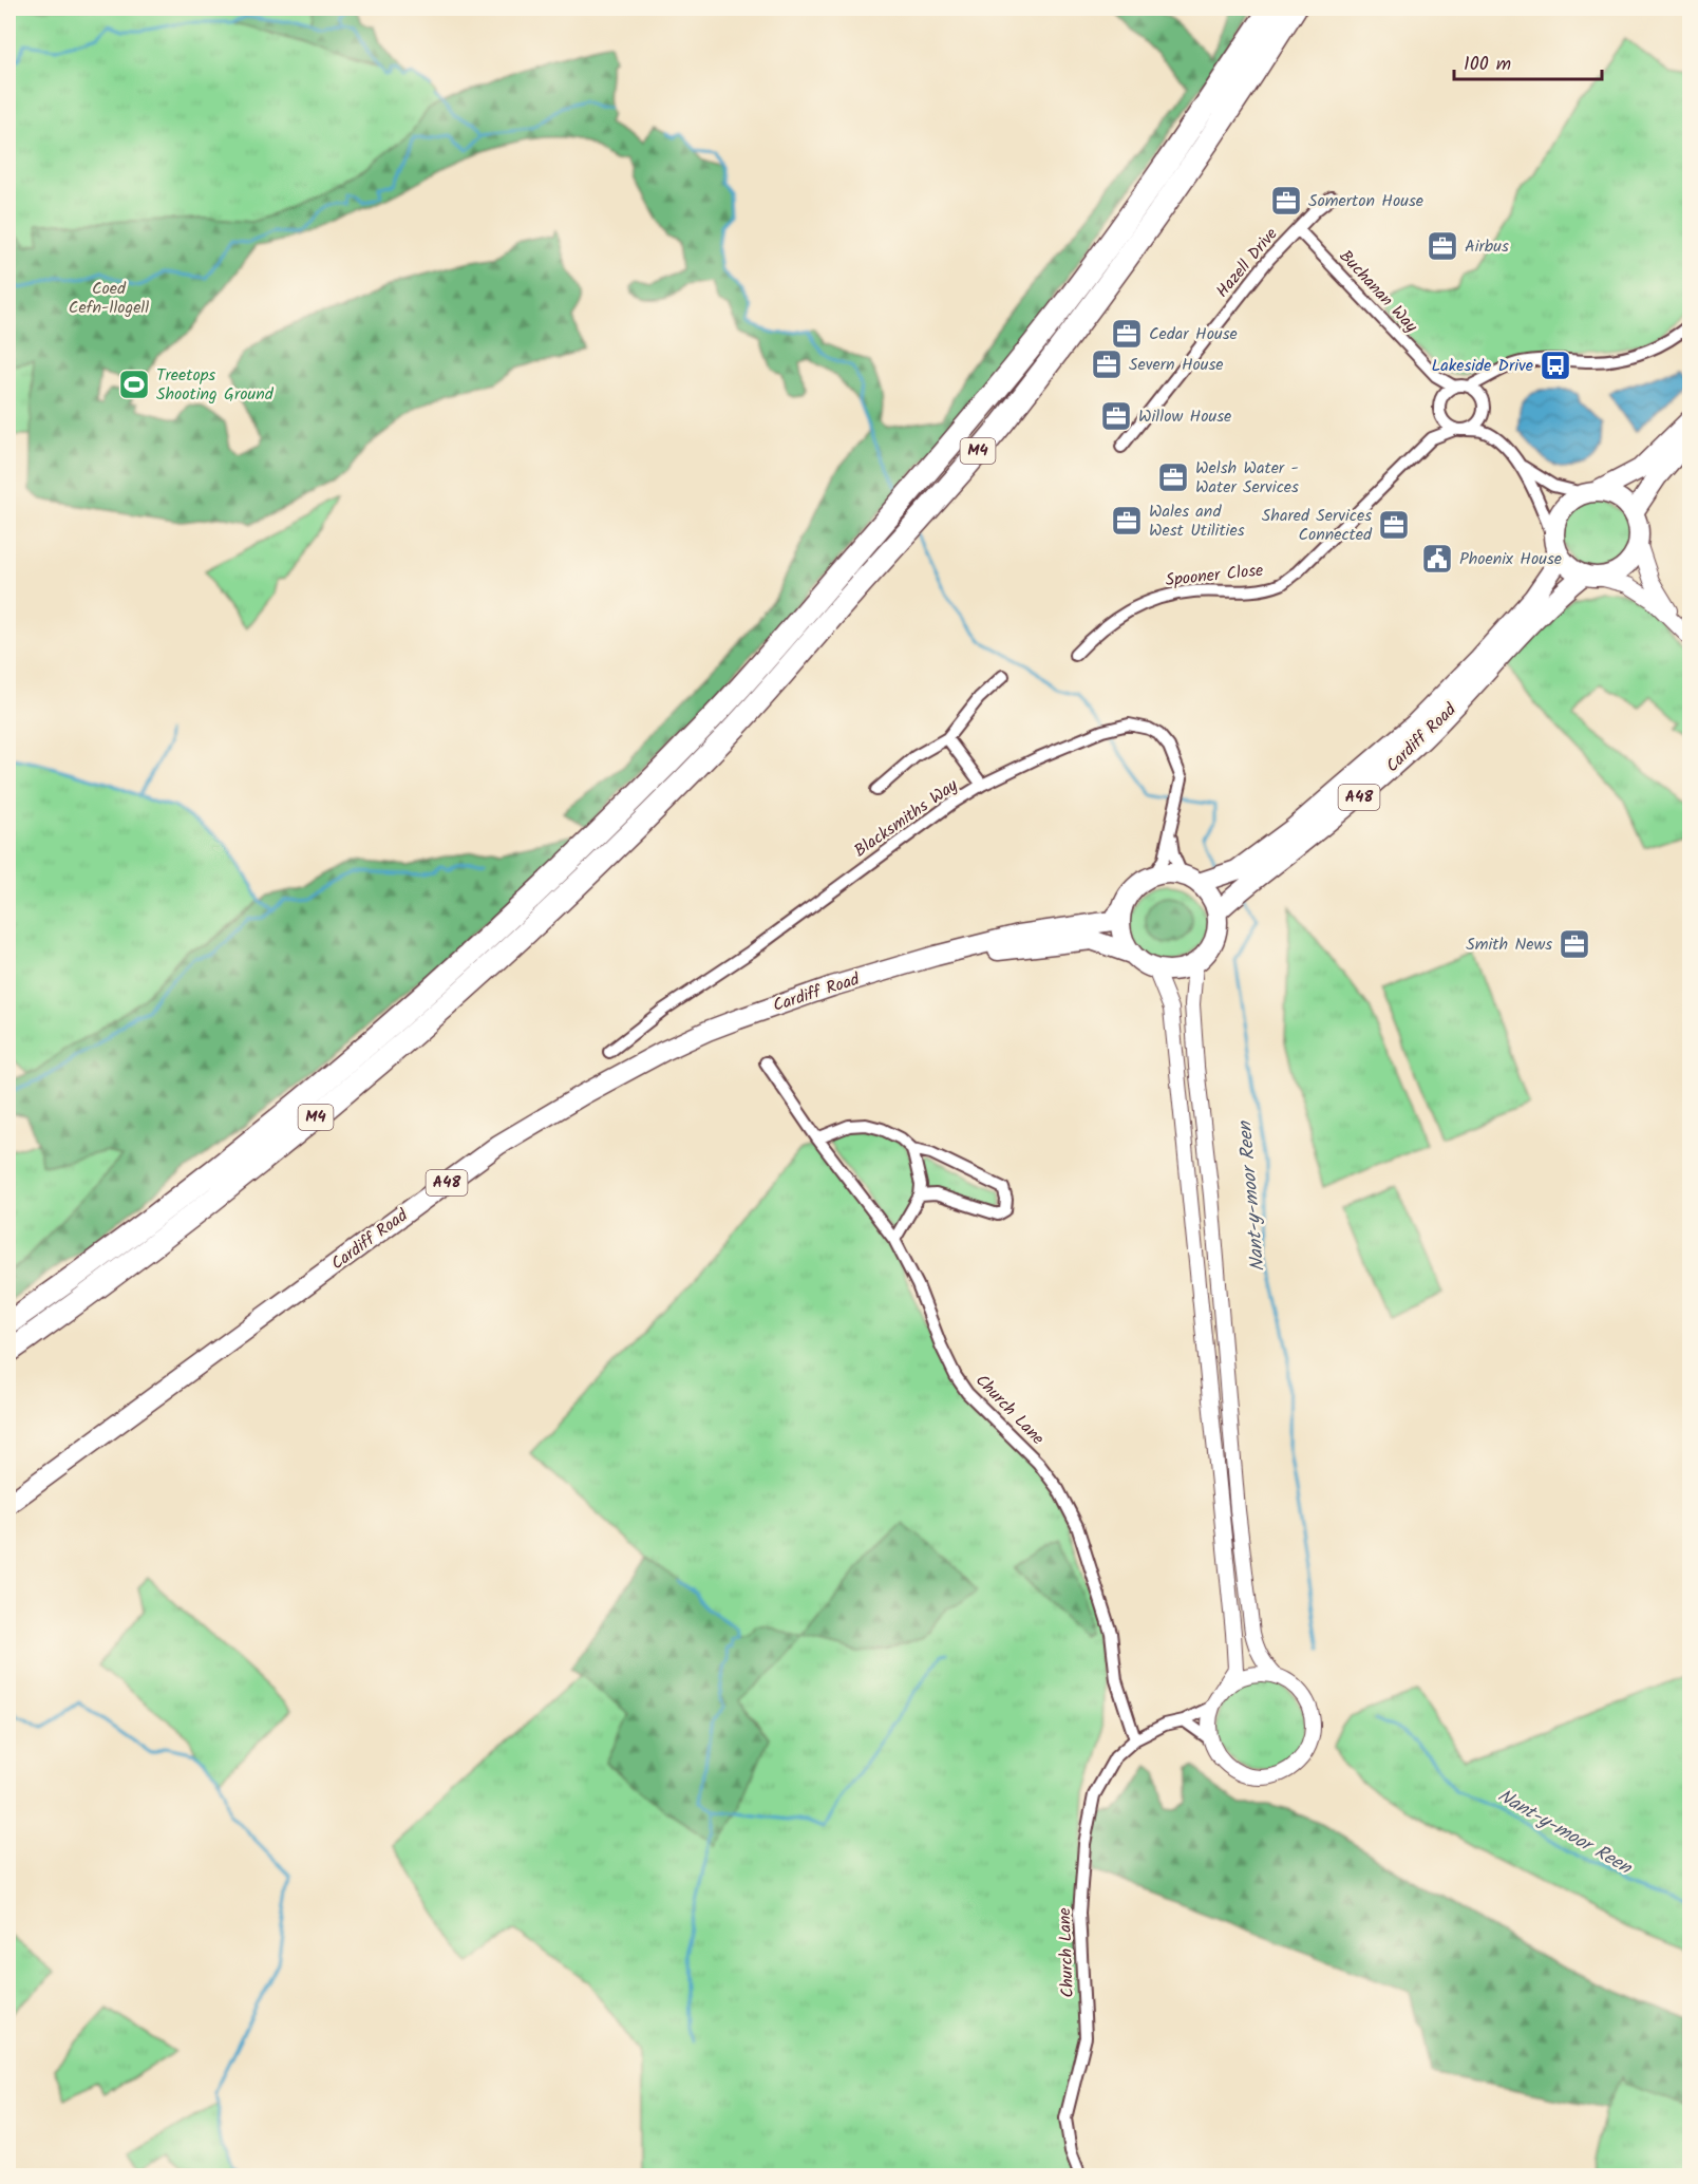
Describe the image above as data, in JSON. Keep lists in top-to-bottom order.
{
  "streets": {
    "highway": ["M4"],
    "main road": ["Cardiff Road", "A48"],
    "street": [
      "Hazell Drive",
      "Buchanan Way",
      "Spooner Close",
      "Blacksmiths Way",
      "Church Lane"
    ]
  },
  "crossings": [
    ["Hazell Drive", "Buchanan Way"],
    ["Buchanan Way", "Spooner Close"],
    ["Cardiff Road", "Blacksmiths Way"]
  ],
  "water": ["Nant-y-moor Reen"],
  "parks": ["Coed Cefn-llogell"],
  "places": {
    "office": [
      "Somerton House",
      "Airbus",
      "Cedar House",
      "Severn House",
      "Willow House",
      "Welsh Water - Water Services",
      "Wales and West Utilities",
      "Shared Services Connected",
      "Smith News"
    ],
    "bus stop": ["Lakeside Drive"],
    "sports": ["Treetops Shooting Ground"],
    "public building": ["Phoenix House"]
  },
  "scale_bar": "100 m"
}
